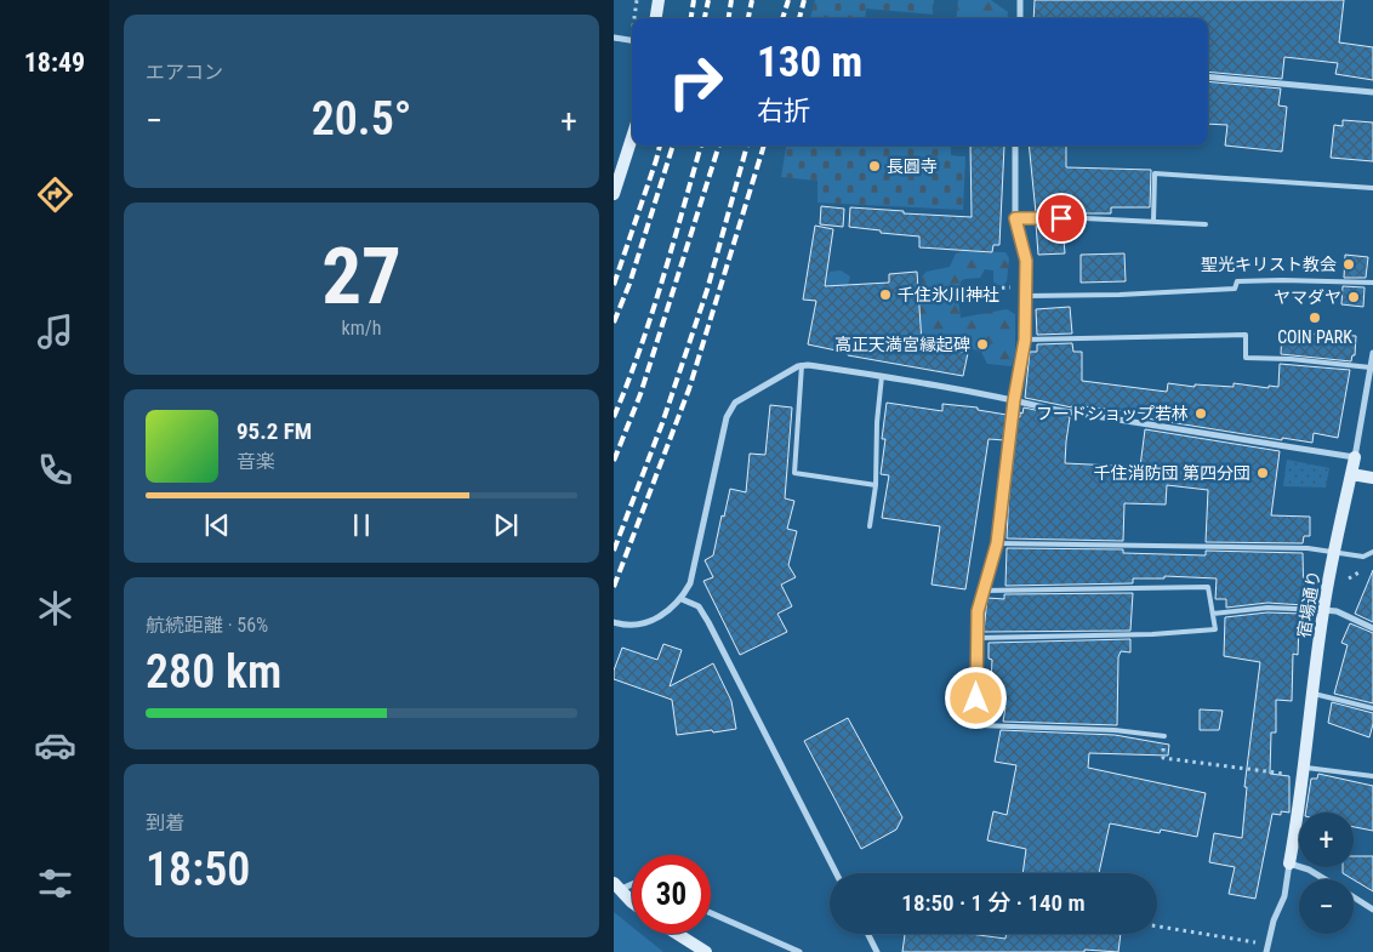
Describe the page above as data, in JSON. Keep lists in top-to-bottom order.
{
  "streets": {
    "street": ["宿場通り"]
  },
  "places": [
    "長圓寺",
    "聖光キリスト教会",
    "千住氷川神社",
    "ヤマダヤ",
    "COIN PARK",
    "高正天満宮縁起碑",
    "フードショップ若林",
    "千住消防団 第四分団"
  ],
  "page": {
    "tabs": "18:49",
    "tile": [
      "エアコン",
      ["27", "km/h"],
      ["航続距離 · 56%", "280 km"],
      ["到着", "18:50"]
    ],
    "turn": ["130 m", "右折"],
    "heat": ["−", "20.5°", "+"],
    "song": ["95.2 FM", "音楽"],
    "map_buttons": ["+", "−"],
    "limit": "30",
    "trip": "18:50 · 1 分 · 140 m"
  }
}
